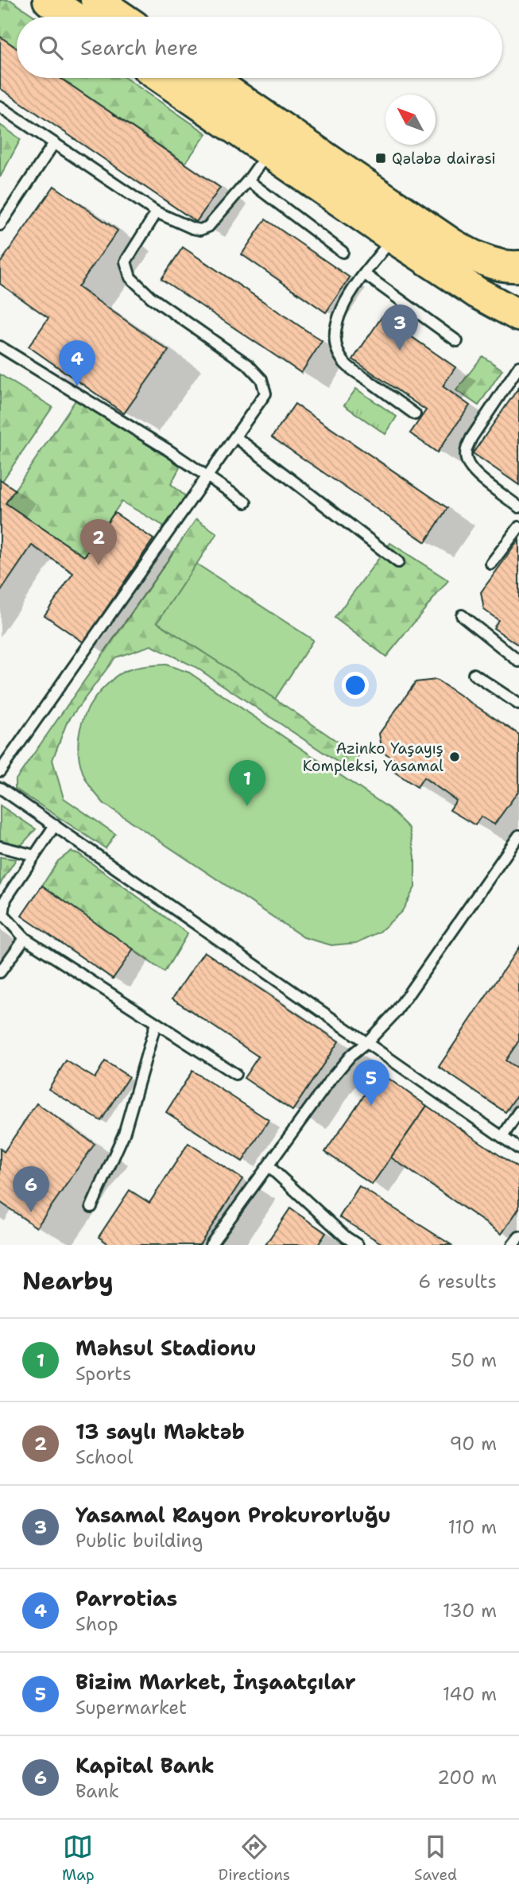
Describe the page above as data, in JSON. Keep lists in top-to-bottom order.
{
  "places": {
    "transit": ["Qələbə dairəsi"],
    "other": ["Azinko Yaşayış Kompleksi, Yasamal"]
  },
  "north": "top left",
  "page": {
    "search": "Search here",
    "pins": [
      "3",
      "4",
      "2",
      "1",
      "5",
      "6"
    ],
    "heading": ["Nearby", "6 results"],
    "list": [
      {
        "mark": "1",
        "name": "Məhsul Stadionu",
        "note": "Sports",
        "value": "50 m"
      },
      {
        "mark": "2",
        "name": "13 saylı Məktəb",
        "note": "School",
        "value": "90 m"
      },
      {
        "mark": "3",
        "name": "Yasamal Rayon Prokurorluğu",
        "note": "Public building",
        "value": "110 m"
      },
      {
        "mark": "4",
        "name": "Parrotias",
        "note": "Shop",
        "value": "130 m"
      },
      {
        "mark": "5",
        "name": "Bizim Market, İnşaatçılar",
        "note": "Supermarket",
        "value": "140 m"
      },
      {
        "mark": "6",
        "name": "Kapital Bank",
        "note": "Bank",
        "value": "200 m"
      }
    ],
    "nav": ["Map", "Directions", "Saved"]
  }
}
